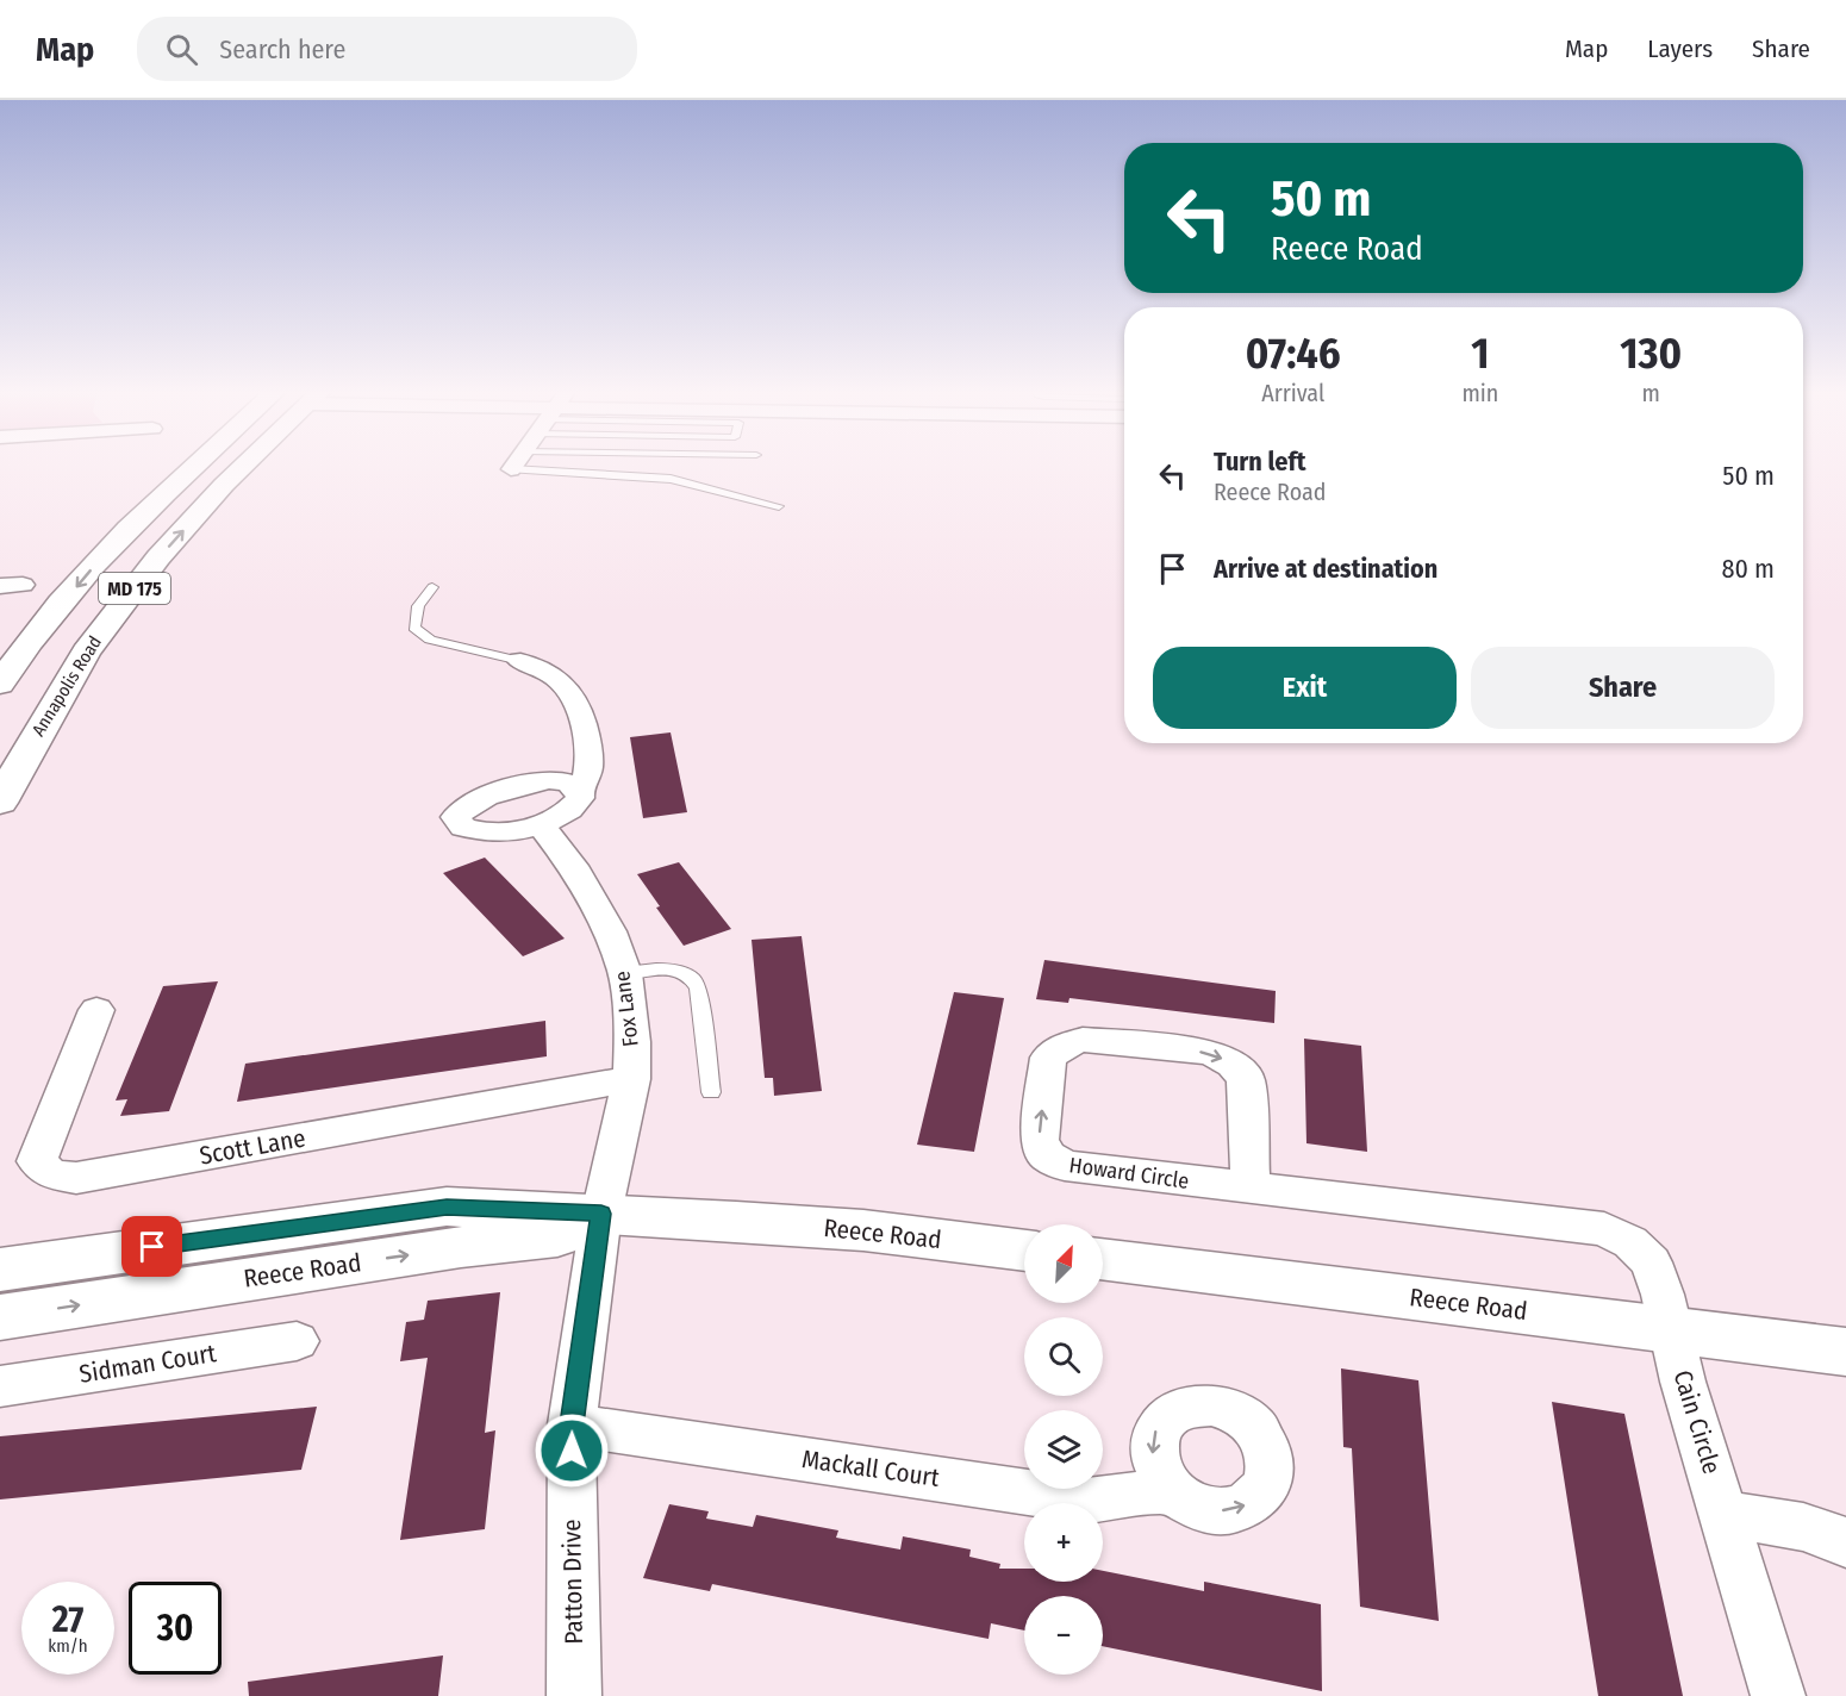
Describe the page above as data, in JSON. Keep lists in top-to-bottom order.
{
  "streets": {
    "main road": ["MD 175", "Annapolis Road", "Reece Road"],
    "street": [
      "Fox Lane",
      "Scott Lane",
      "Howard Circle",
      "Sidman Court",
      "Cain Circle",
      "Mackall Court",
      "Patton Drive"
    ]
  },
  "crossings": [
    ["Fox Lane", "Scott Lane"],
    ["Fox Lane", "Reece Road"],
    ["Fox Lane", "Patton Drive"],
    ["Howard Circle", "Reece Road"],
    ["Howard Circle", "Cain Circle"],
    ["Reece Road", "Cain Circle"],
    ["Reece Road", "Patton Drive"],
    ["Mackall Court", "Patton Drive"]
  ],
  "north": "top right",
  "page": {
    "header": "Map",
    "search": "Search here",
    "nav": ["Map", "Layers", "Share"],
    "turn": ["50 m", "Reece Road"],
    "eta": [
      "07:46",
      "Arrival",
      "1",
      "min",
      "130",
      "m"
    ],
    "list": [
      {
        "name": "Turn left",
        "note": "Reece Road",
        "value": "50 m"
      },
      {
        "name": "Arrive at destination",
        "value": "80 m"
      }
    ],
    "buttons": ["Exit", "Share"],
    "map_buttons": ["+", "−"],
    "speed": "27 km/h",
    "limit": "30"
  }
}
